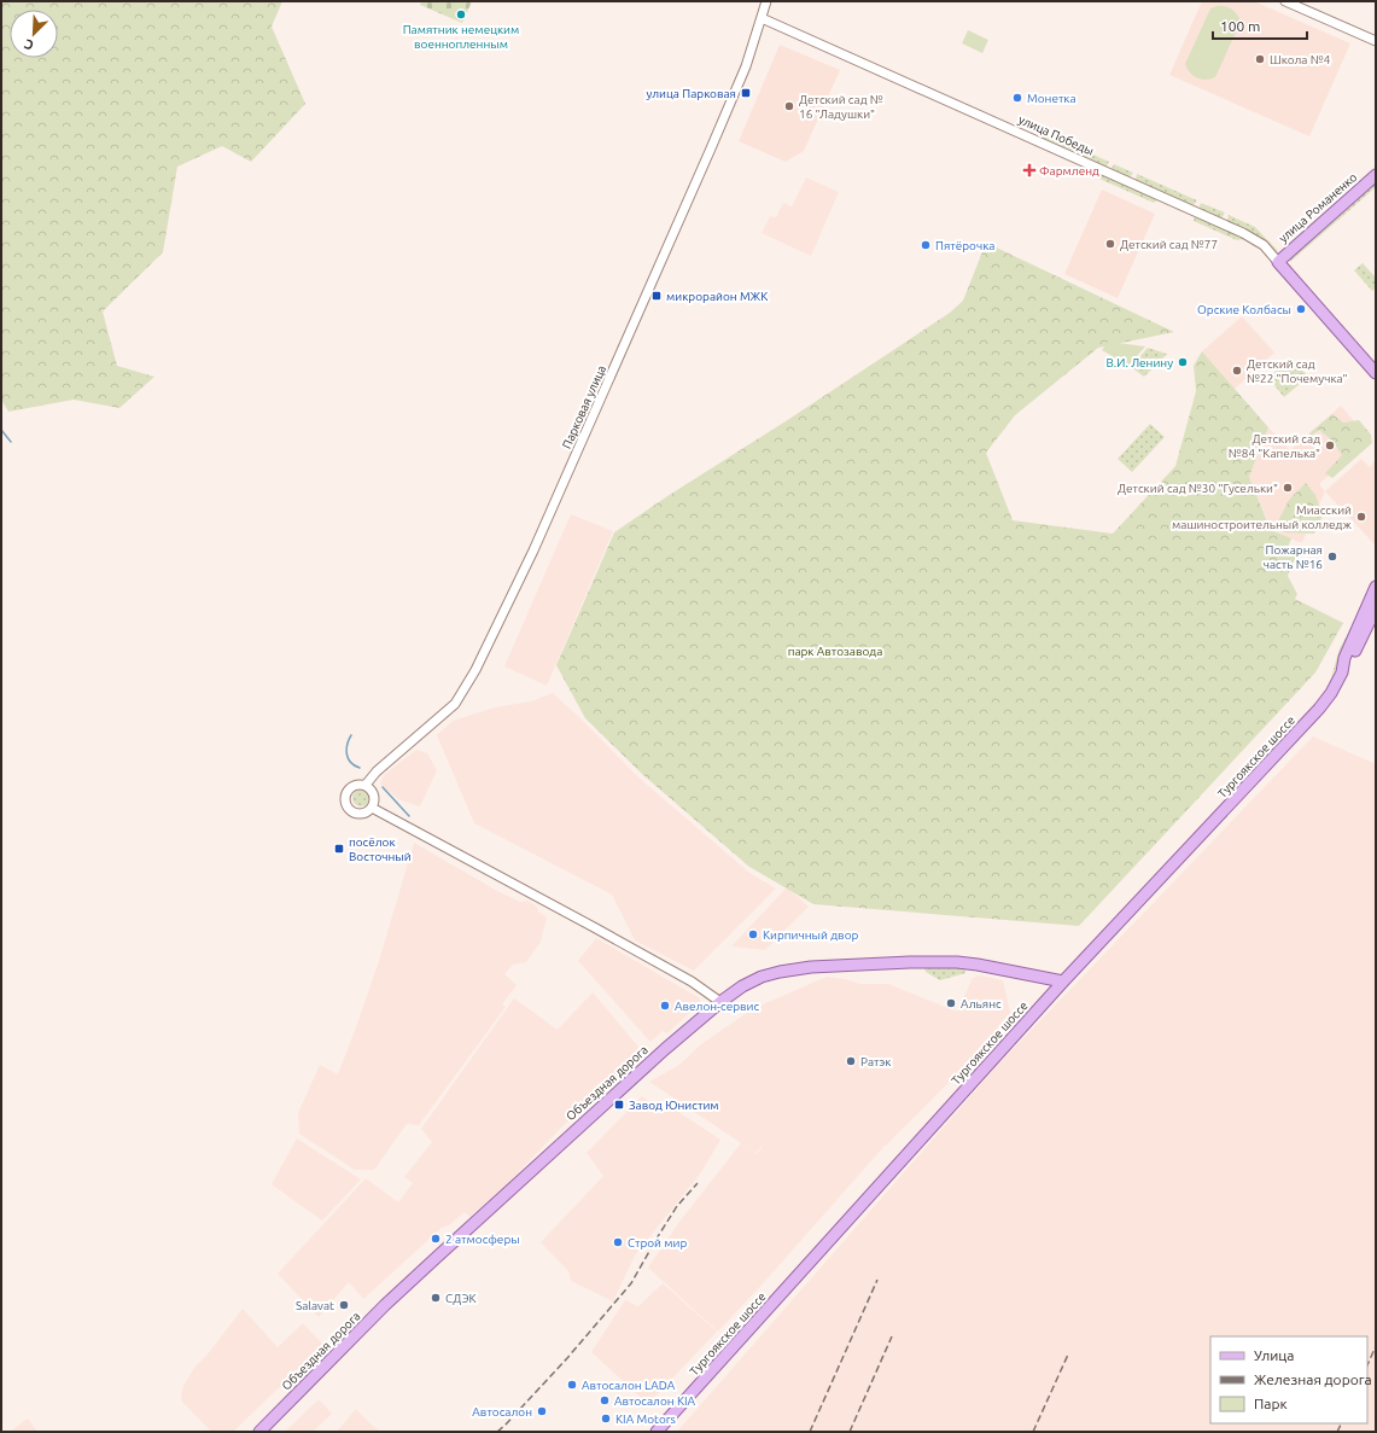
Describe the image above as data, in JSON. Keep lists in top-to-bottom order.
{
  "streets": {
    "main road": [
      "улица Победы",
      "улица Романенко",
      "Тургоякское шоссе",
      "Объездная дорога"
    ],
    "street": ["Парковая улица"]
  },
  "crossings": [
    ["улица Победы", "улица Романенко"],
    ["улица Победы", "Парковая улица"],
    ["Тургоякское шоссе", "Объездная дорога"]
  ],
  "parks": ["парк Автозавода"],
  "places": {
    "other": [
      "Памятник немецким военнопленным",
      "Школа №4",
      "Монетка",
      "Детский сад № 16 \"Ладушки\"",
      "Детский сад №77",
      "Пятёрочка",
      "Орские Колбасы",
      "В.И. Ленину",
      "Детский сад №22 \"Почемучка\"",
      "Детский сад №84 \"Капелька\"",
      "Детский сад №30 \"Гусельки\"",
      "Миасский машиностроительный колледж",
      "Пожарная часть №16",
      "Кирпичный двор",
      "Альянс",
      "Авелон-сервис",
      "Ратэк",
      "2 атмосферы",
      "Строй мир",
      "СДЭК",
      "Salavat",
      "Автосалон LADA",
      "Автосалон KIA",
      "Автосалон",
      "KIA Motors"
    ],
    "transit": [
      "улица Парковая",
      "микрорайон МЖК",
      "посёлок Восточный",
      "Завод Юнистим"
    ],
    "health": ["Фармленд"]
  },
  "legend": ["Улица", "Железная дорога", "Парк"],
  "scale_bar": "100 m",
  "north": "bottom left"
}
